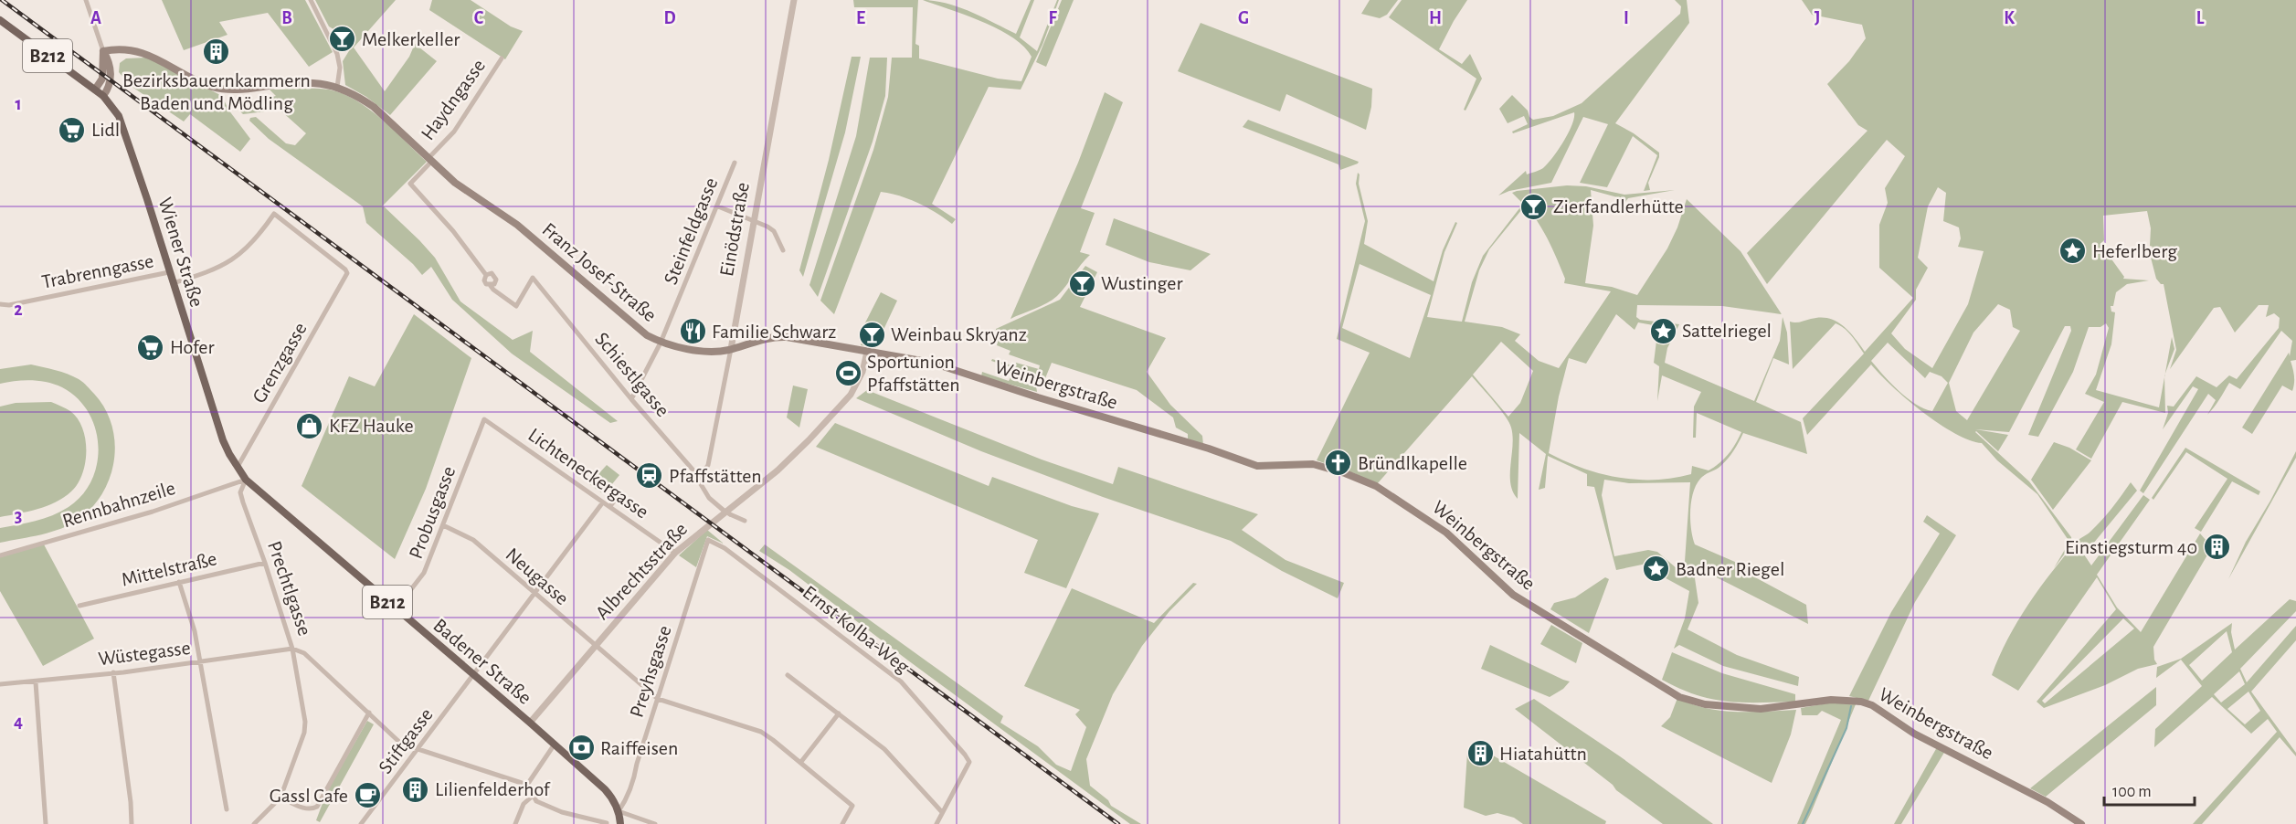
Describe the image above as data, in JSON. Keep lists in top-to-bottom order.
{
  "streets": {
    "main road": [
      "B212",
      "Wiener Straße",
      "Franz Josef-Straße",
      "Weinbergstraße",
      "Badener Straße"
    ],
    "street": [
      "Haydngasse",
      "Einödstraße",
      "Steinfeldgasse",
      "Trabrenngasse",
      "Grenzgasse",
      "Schiestlgasse",
      "Lichteneckergasse",
      "Rennbahnzeile",
      "Probusgasse",
      "Mittelstraße",
      "Albrechtsstraße",
      "Neugasse",
      "Prechtlgasse",
      "Ernst Kolba-Weg",
      "Wüstegasse",
      "Preyhsgasse",
      "Stiftgasse"
    ]
  },
  "crossings": [
    ["B212", "Wiener Straße"],
    ["Haydngasse", "Franz Josef-Straße"],
    ["Haydngasse", "Schiestlgasse"],
    ["Einödstraße", "Franz Josef-Straße"],
    ["Einödstraße", "Schiestlgasse"],
    ["Steinfeldgasse", "Franz Josef-Straße"],
    ["Steinfeldgasse", "Schiestlgasse"],
    ["Wiener Straße", "Trabrenngasse"],
    ["Wiener Straße", "Grenzgasse"],
    ["Wiener Straße", "Badener Straße"],
    ["Franz Josef-Straße", "Weinbergstraße"],
    ["Franz Josef-Straße", "Albrechtsstraße"],
    ["Grenzgasse", "Badener Straße"],
    ["Weinbergstraße", "Albrechtsstraße"],
    ["Lichteneckergasse", "Probusgasse"],
    ["Lichteneckergasse", "Albrechtsstraße"],
    ["Lichteneckergasse", "Stiftgasse"],
    ["Rennbahnzeile", "Prechtlgasse"],
    ["Rennbahnzeile", "Badener Straße"],
    ["Probusgasse", "Neugasse"],
    ["Probusgasse", "Badener Straße"],
    ["Mittelstraße", "Prechtlgasse"],
    ["Albrechtsstraße", "Neugasse"],
    ["Albrechtsstraße", "Badener Straße"],
    ["Neugasse", "Preyhsgasse"],
    ["Neugasse", "Stiftgasse"],
    ["Prechtlgasse", "Wüstegasse"],
    ["Prechtlgasse", "Badener Straße"],
    ["Prechtlgasse", "Stiftgasse"],
    ["Ernst Kolba-Weg", "Preyhsgasse"],
    ["Badener Straße", "Preyhsgasse"],
    ["Badener Straße", "Stiftgasse"]
  ],
  "places": {
    "bar": [
      "Melkerkeller",
      "Zierfandlerhütte",
      "Wustinger",
      "Weinbau Skryanz"
    ],
    "building": [
      "Bezirksbauernkammern Baden und Mödling",
      "Einstiegsturm 40",
      "Hiatahüttn",
      "Lilienfelderhof"
    ],
    "supermarket": ["Lidl", "Hofer"],
    "place": ["Heferlberg", "Sattelriegel", "Badner Riegel"],
    "restaurant": ["Familie Schwarz"],
    "sports": ["Sportunion Pfaffstätten"],
    "shop": ["KFZ Hauke"],
    "church": ["Bründlkapelle"],
    "station": ["Pfaffstätten"],
    "bank": ["Raiffeisen"],
    "cafe": ["Gassl Cafe"]
  },
  "scale_bar": "100 m",
  "grid": {
    "columns": [
      "A",
      "B",
      "C",
      "D",
      "E",
      "F",
      "G",
      "H",
      "I",
      "J",
      "K",
      "L"
    ],
    "rows": [
      "1",
      "2",
      "3",
      "4"
    ]
  }
}
